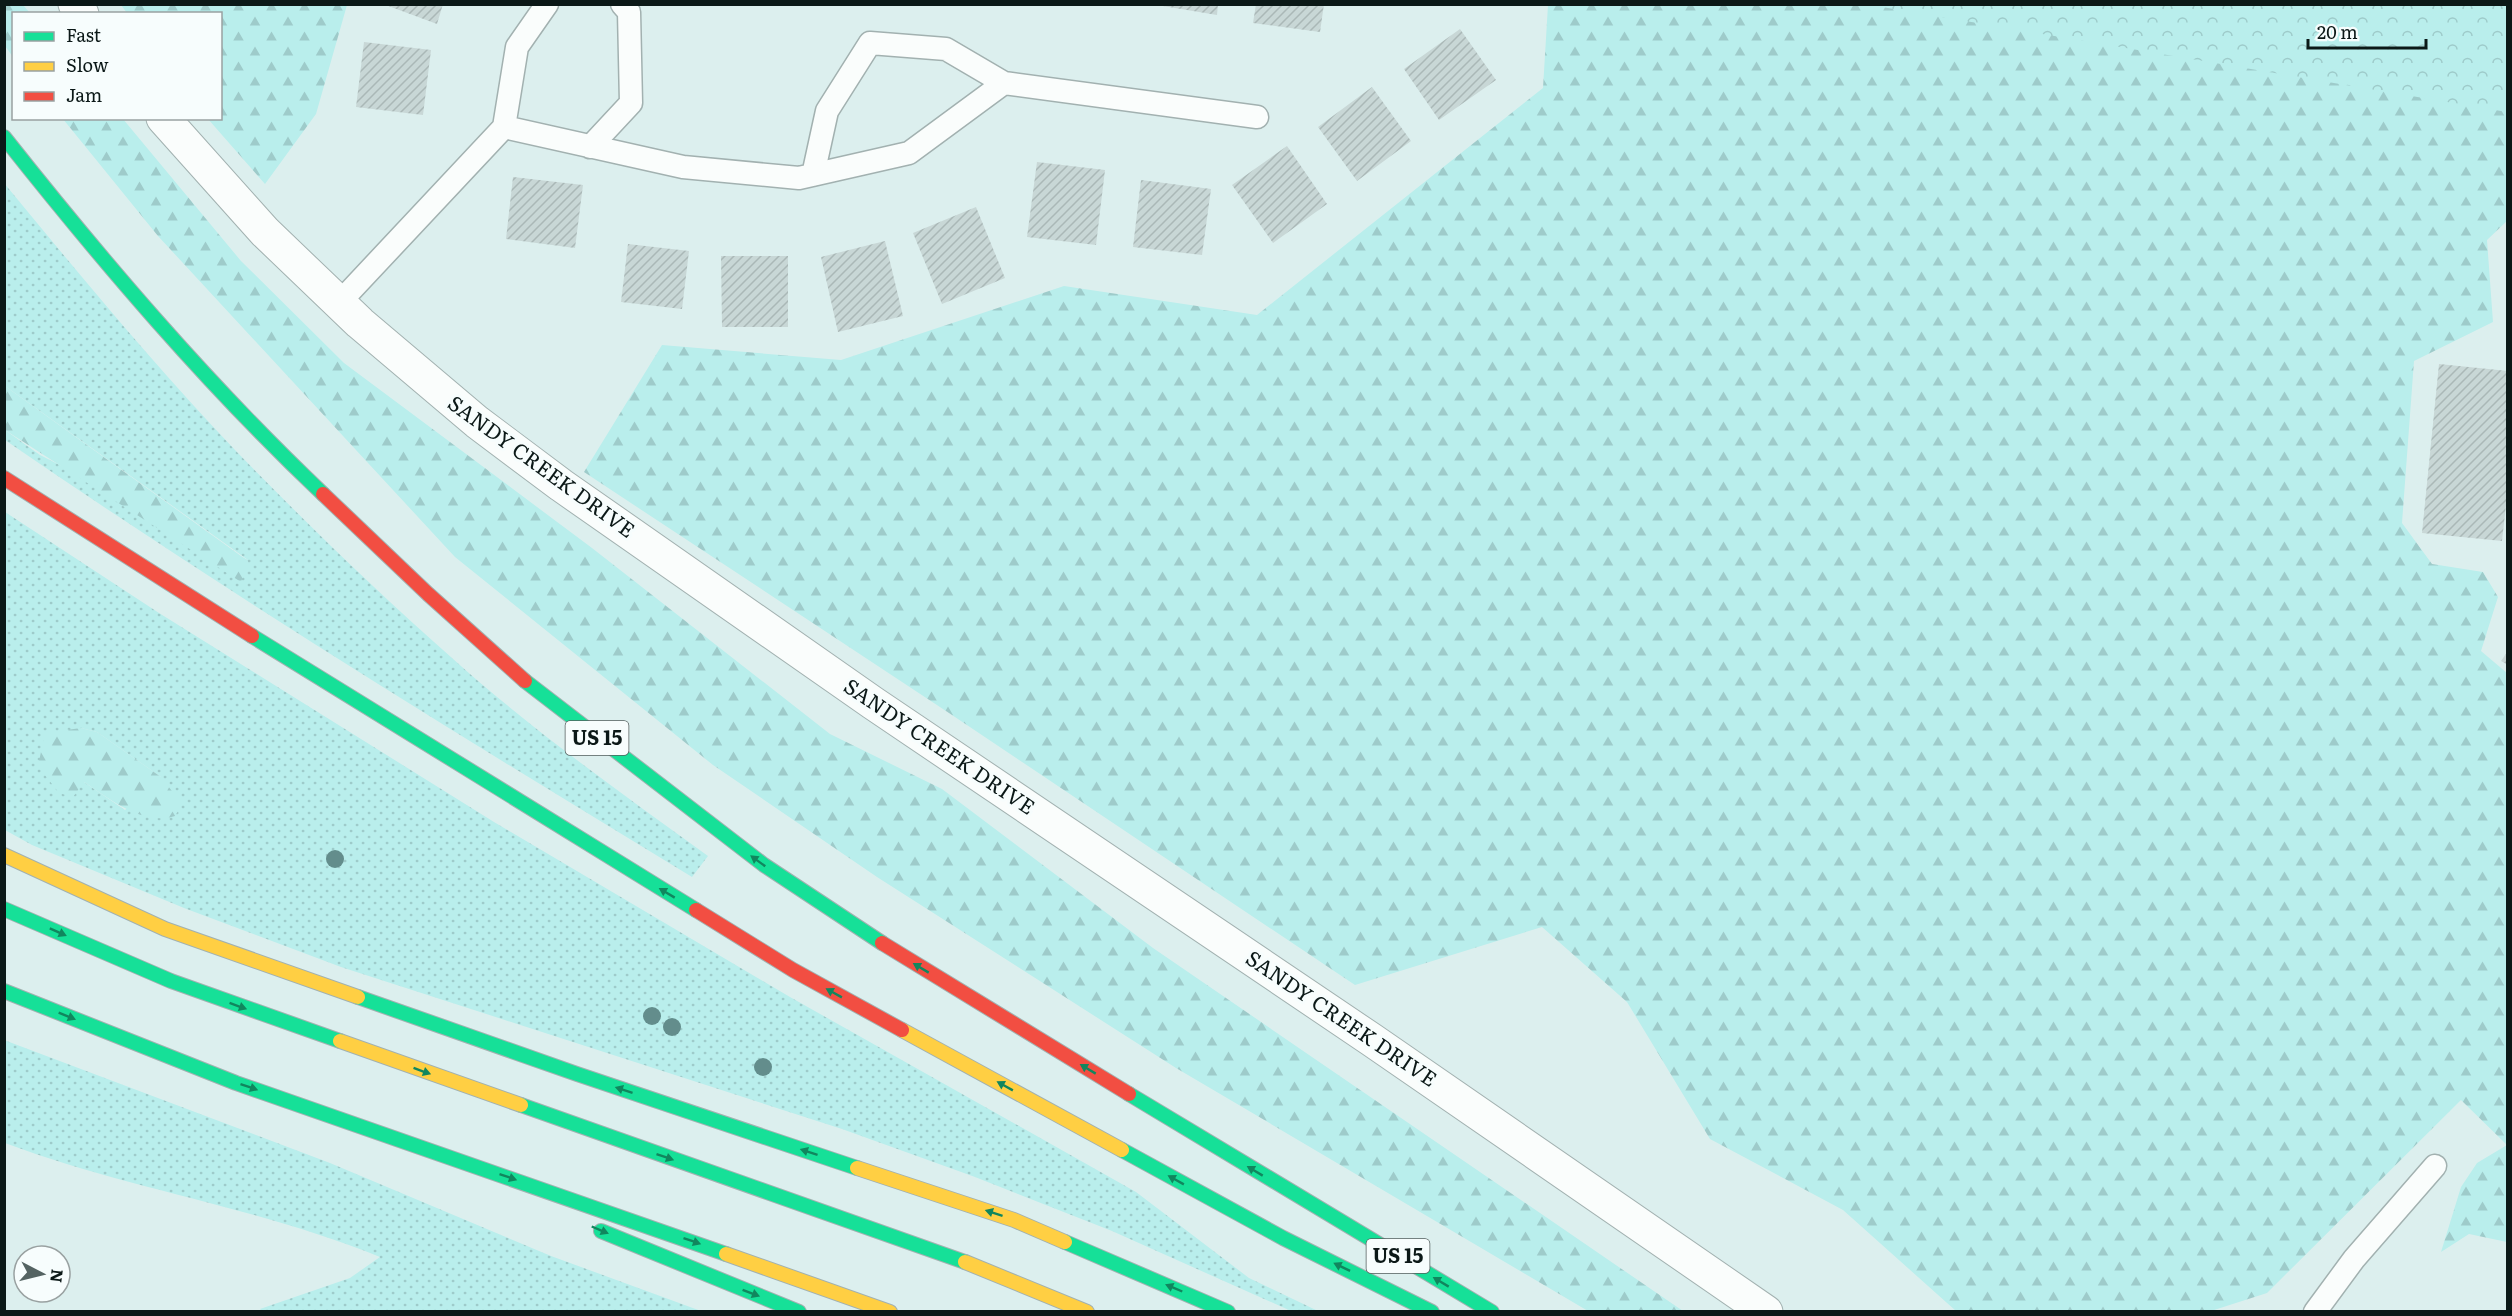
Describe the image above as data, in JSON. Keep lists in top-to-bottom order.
{
  "streets": {
    "highway": ["US 15"],
    "street": ["SANDY CREEK DRIVE"]
  },
  "legend": ["Fast", "Slow", "Jam"],
  "scale_bar": "20 m",
  "north": "right"
}
